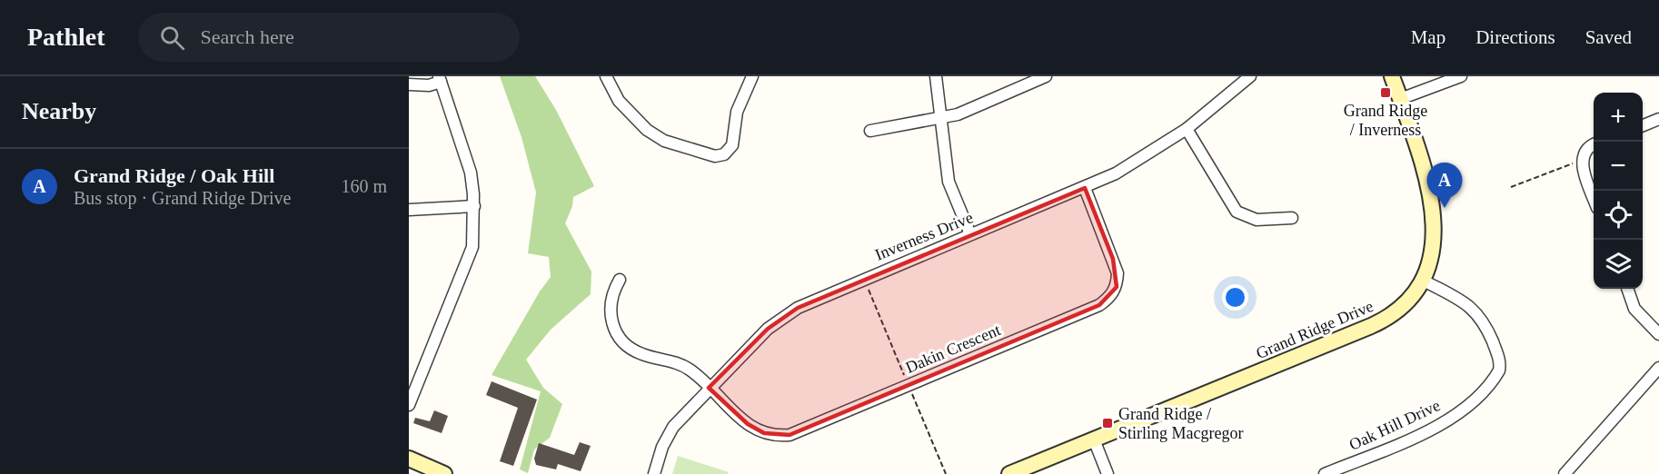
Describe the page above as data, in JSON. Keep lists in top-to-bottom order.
{
  "streets": {
    "street": [
      "Inverness Drive",
      "Grand Ridge Drive",
      "Dakin Crescent",
      "Oak Hill Drive"
    ]
  },
  "crossings": [
    ["Inverness Drive", "Dakin Crescent"],
    ["Grand Ridge Drive", "Oak Hill Drive"]
  ],
  "places": {
    "transit": ["Grand Ridge / Inverness", "Grand Ridge / Stirling Macgregor"]
  },
  "page": {
    "header": "Pathlet",
    "search": "Search here",
    "nav": ["Map", "Directions", "Saved"],
    "heading": "Nearby",
    "map_buttons": ["+", "−"],
    "list": [
      {
        "mark": "A",
        "name": "Grand Ridge / Oak Hill",
        "note": "Bus stop · Grand Ridge Drive",
        "value": "160 m"
      }
    ],
    "pins": "A"
  }
}
